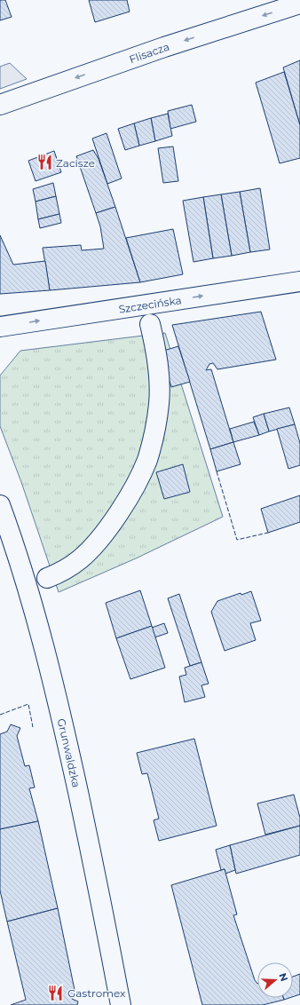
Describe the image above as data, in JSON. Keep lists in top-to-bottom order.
{
  "streets": {
    "street": ["Flisacza", "Szczecińska", "Grunwaldzka"]
  },
  "one_way": ["Flisacza", "Szczecińska"],
  "places": {
    "restaurant": ["Zacisze", "Gastromex"]
  },
  "north": "right"
}
